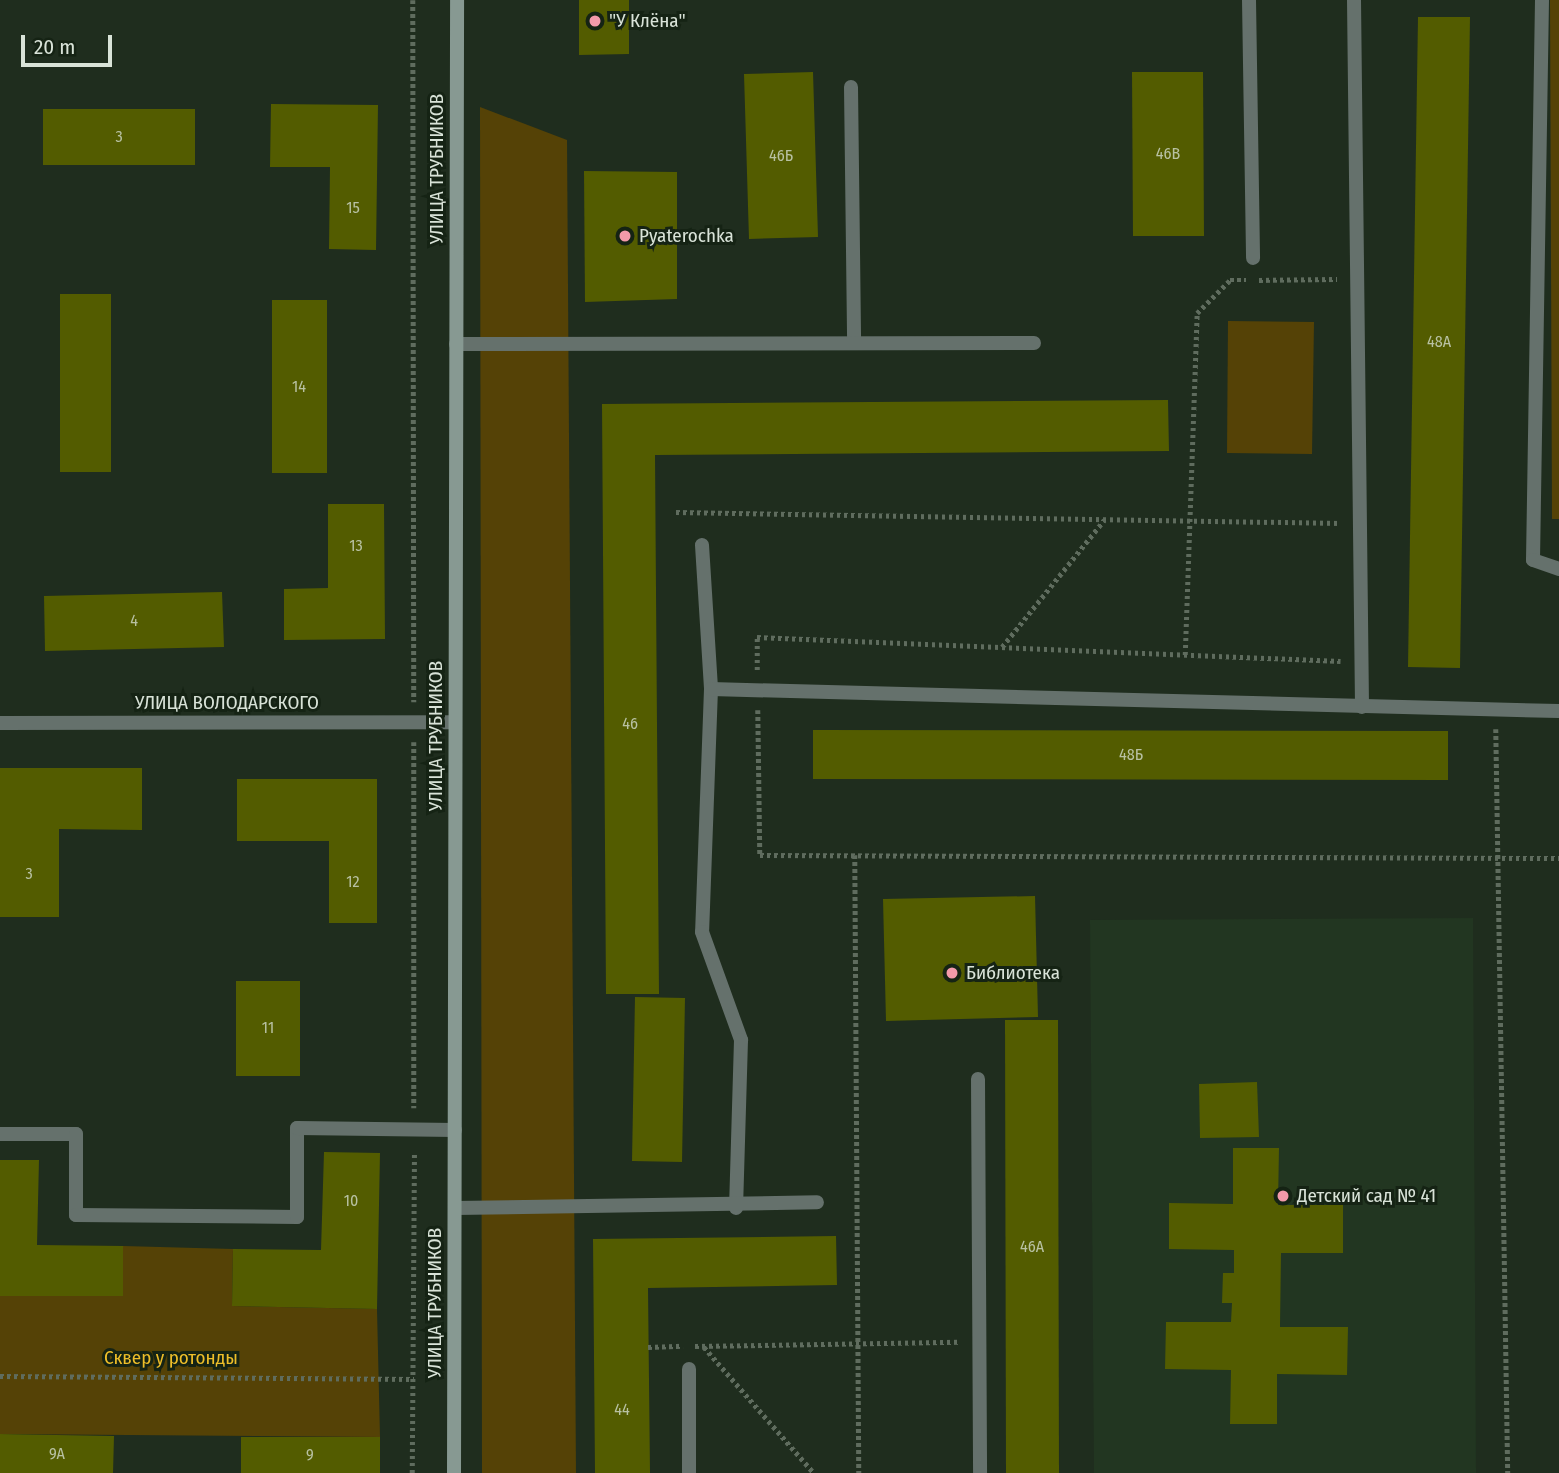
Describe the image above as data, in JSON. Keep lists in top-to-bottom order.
{
  "streets": {
    "street": ["УЛИЦА ТРУБНИКОВ", "УЛИЦА ВОЛОДАРСКОГО"]
  },
  "crossings": [
    ["УЛИЦА ТРУБНИКОВ", "УЛИЦА ВОЛОДАРСКОГО"]
  ],
  "parks": ["Сквер у ротонды"],
  "places": [
    "\"У Клёна\"",
    "Pyaterochka",
    "Библиотека",
    "Детский сад № 41"
  ],
  "house_numbers": [
    "3",
    "46В",
    "46Б",
    "15",
    "48А",
    "14",
    "13",
    "4",
    "46",
    "48Б",
    "3",
    "12",
    "11",
    "10",
    "46А",
    "44",
    "9А",
    "9"
  ],
  "scale_bar": "20 m"
}
